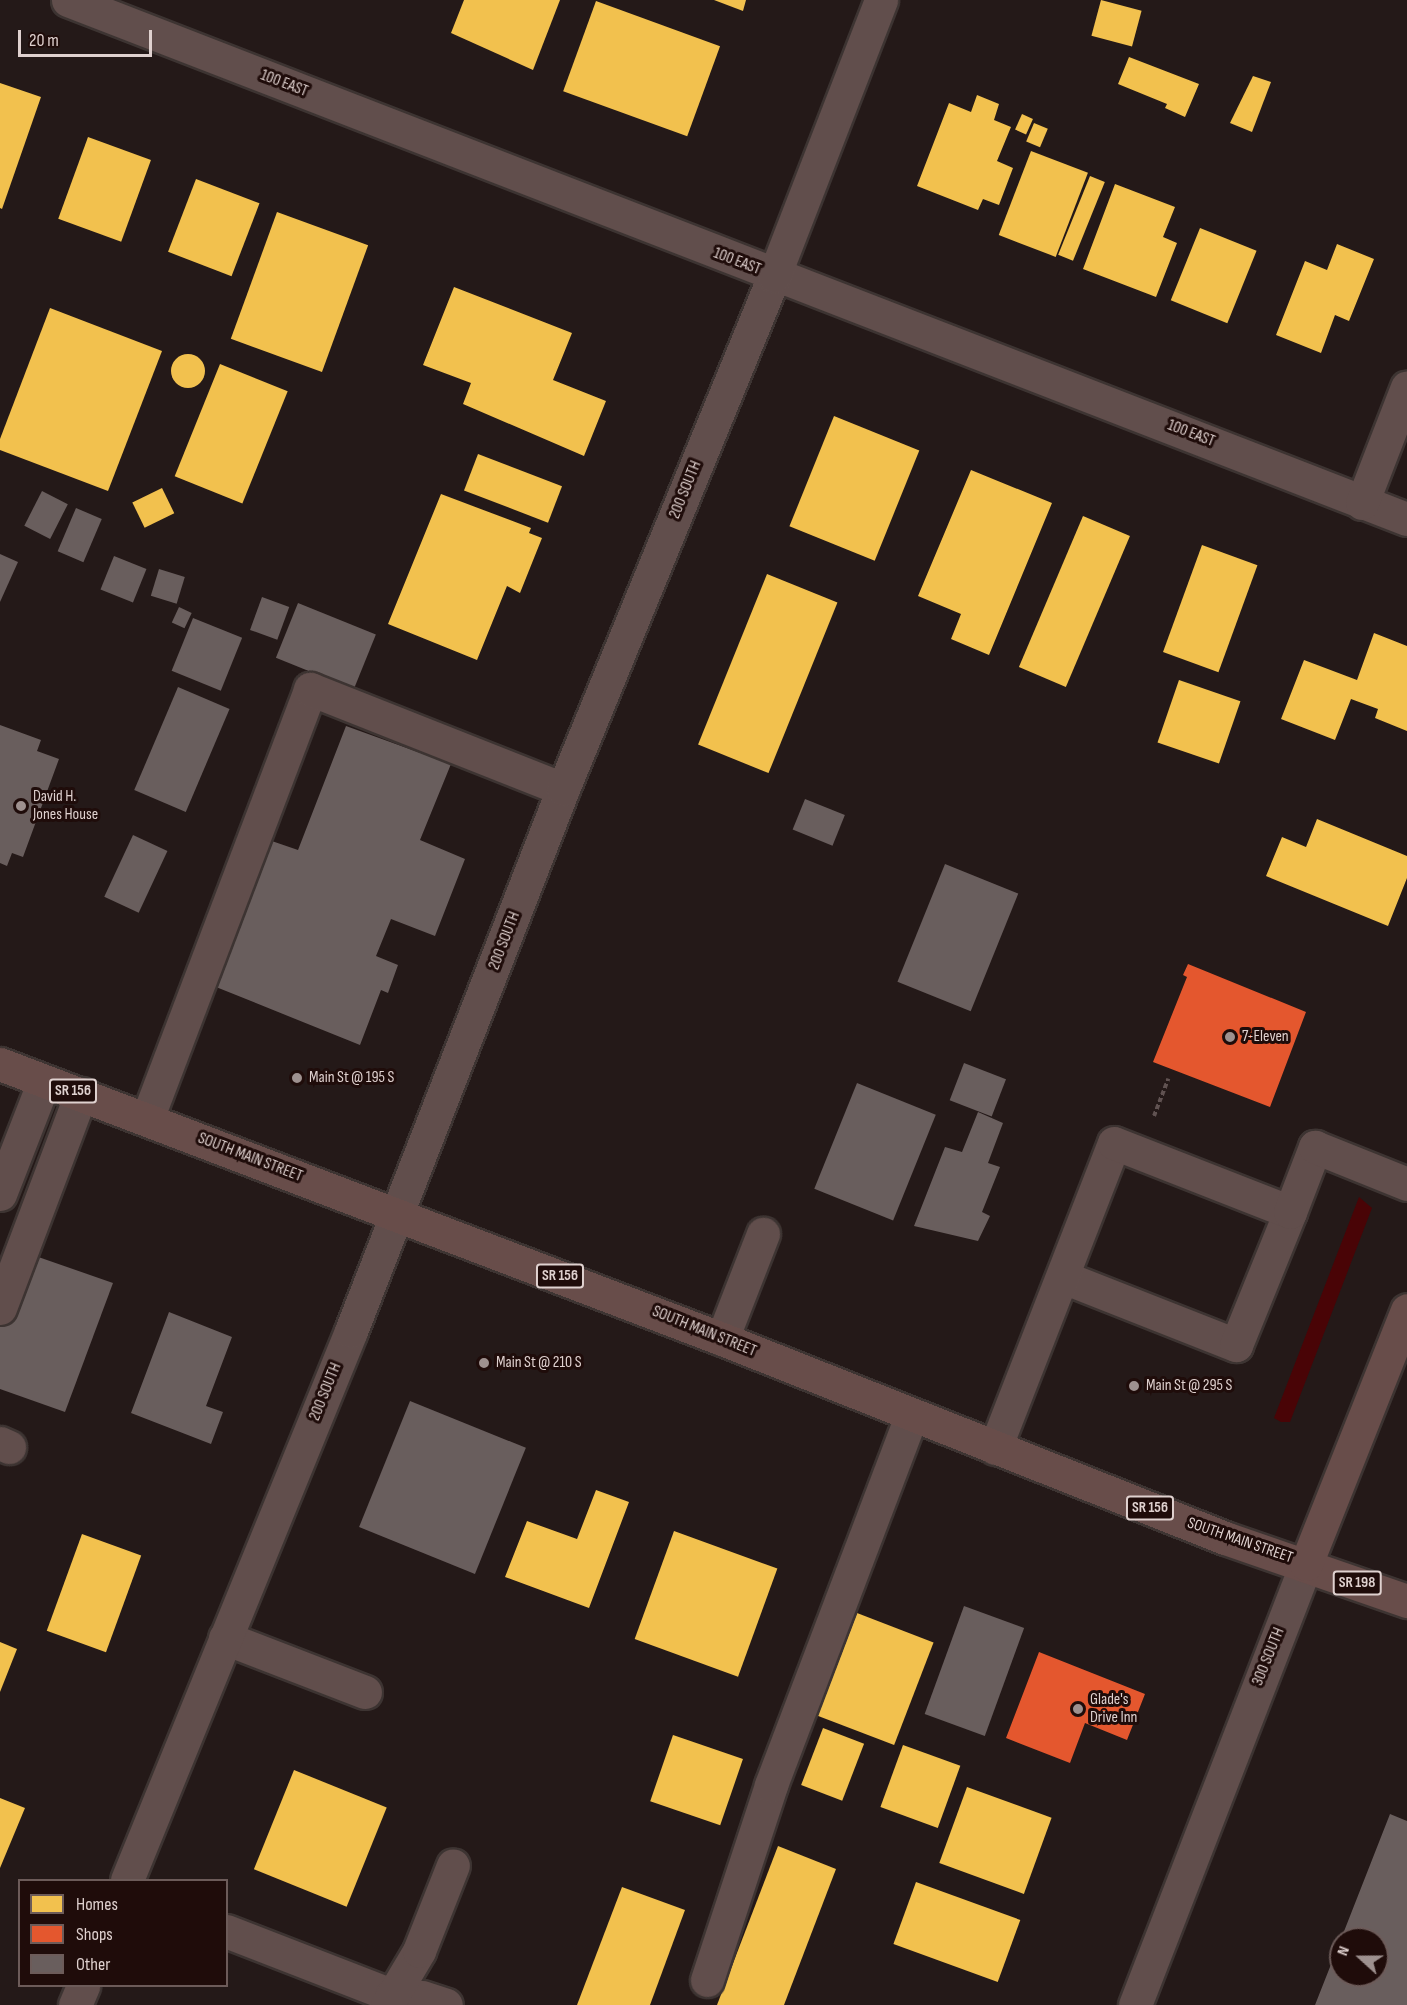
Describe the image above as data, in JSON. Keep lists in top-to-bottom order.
{
  "streets": {
    "main road": [
      "SR 156",
      "SOUTH MAIN STREET",
      "SR 198",
      "300 SOUTH"
    ],
    "street": ["100 EAST", "200 SOUTH"]
  },
  "crossings": [
    ["100 EAST", "200 SOUTH"],
    ["200 SOUTH", "SOUTH MAIN STREET"],
    ["SOUTH MAIN STREET", "300 SOUTH"]
  ],
  "places": [
    "David H. Jones House",
    "7-Eleven",
    "Main St @ 195 S",
    "Main St @ 210 S",
    "Main St @ 295 S",
    "Glade's Drive Inn"
  ],
  "legend": ["Homes", "Shops", "Other"],
  "scale_bar": "20 m",
  "north": "left"
}
